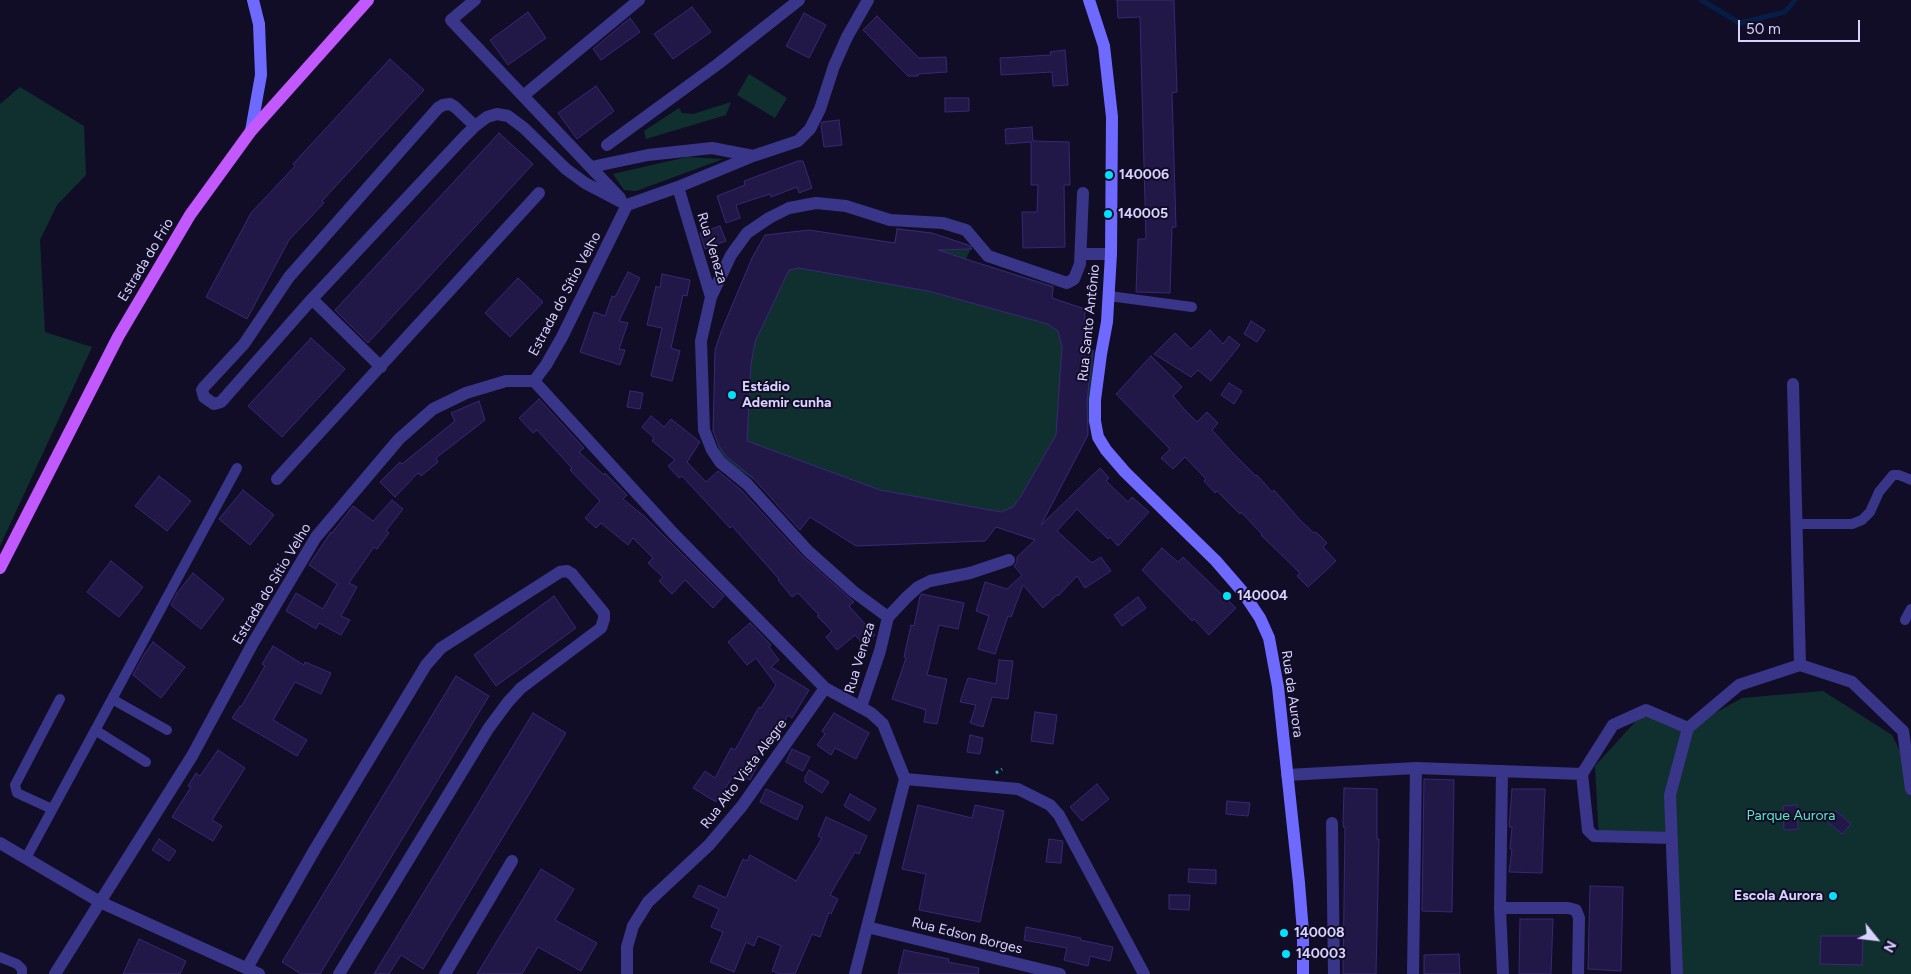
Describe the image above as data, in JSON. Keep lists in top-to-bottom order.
{
  "streets": {
    "main road": ["Estrada do Frio", "Rua Santo Antônio", "Rua da Aurora"],
    "street": [
      "Rua Veneza",
      "Estrada do Sítio Velho",
      "Rua Alto Vista Alegre",
      "Rua Edson Borges"
    ]
  },
  "crossings": [
    ["Rua Santo Antônio", "Rua da Aurora"]
  ],
  "parks": ["Parque Aurora"],
  "places": [
    "140006",
    "140005",
    "Estádio Ademir cunha",
    "140004",
    "Escola Aurora",
    "140008",
    "140003"
  ],
  "scale_bar": "50 m",
  "north": "bottom right"
}
